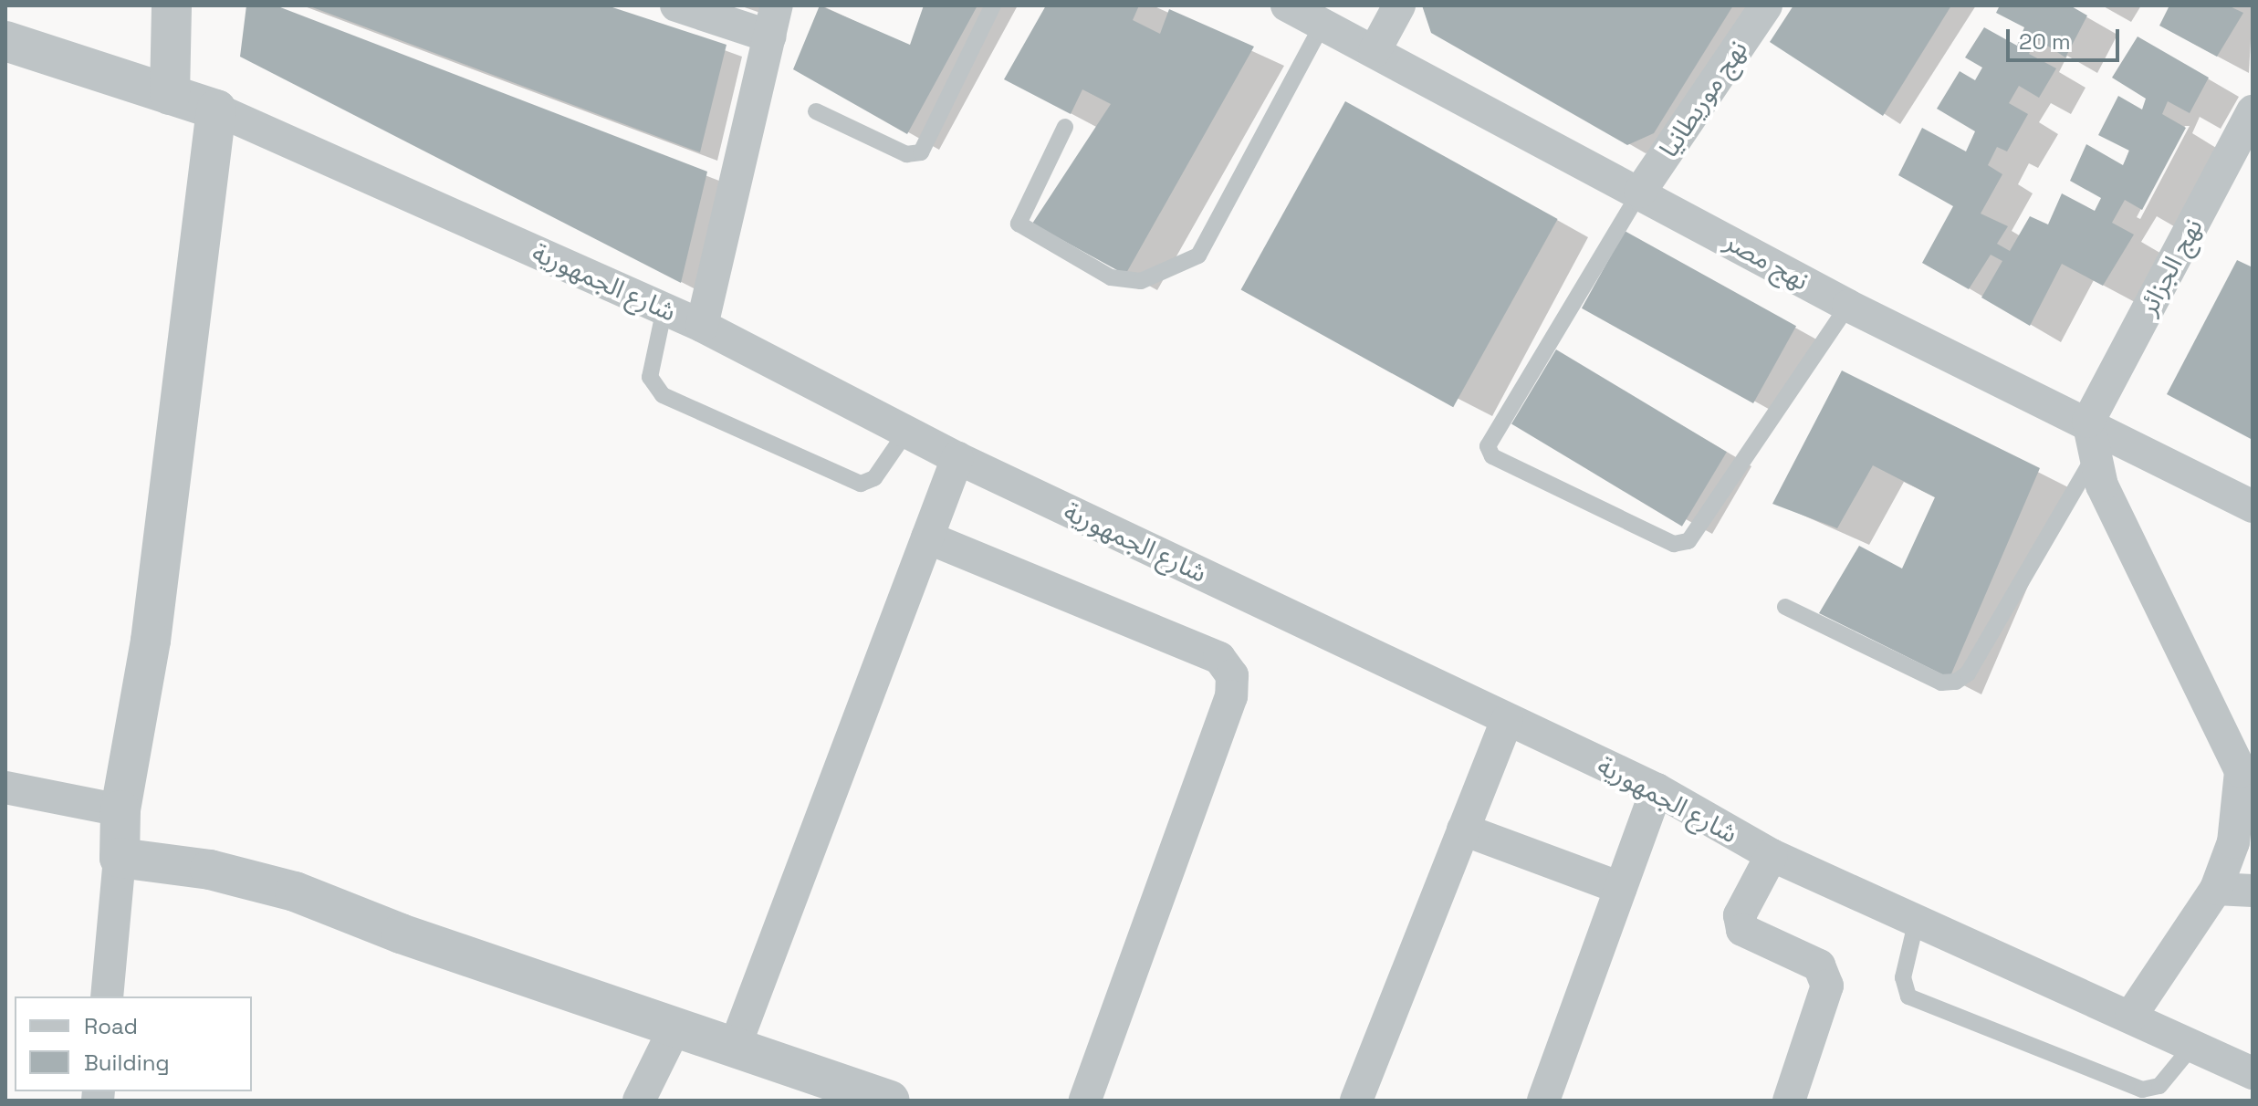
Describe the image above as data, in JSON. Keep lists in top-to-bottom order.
{
  "streets": {
    "street": [
      "نهج موريطانيا",
      "نهج مصر",
      "نهج الجزائر",
      "شارع الجمهورية"
    ]
  },
  "crossings": [
    ["نهج موريطانيا", "نهج مصر"],
    ["نهج مصر", "نهج الجزائر"]
  ],
  "legend": ["Road", "Building"],
  "scale_bar": "20 m"
}
